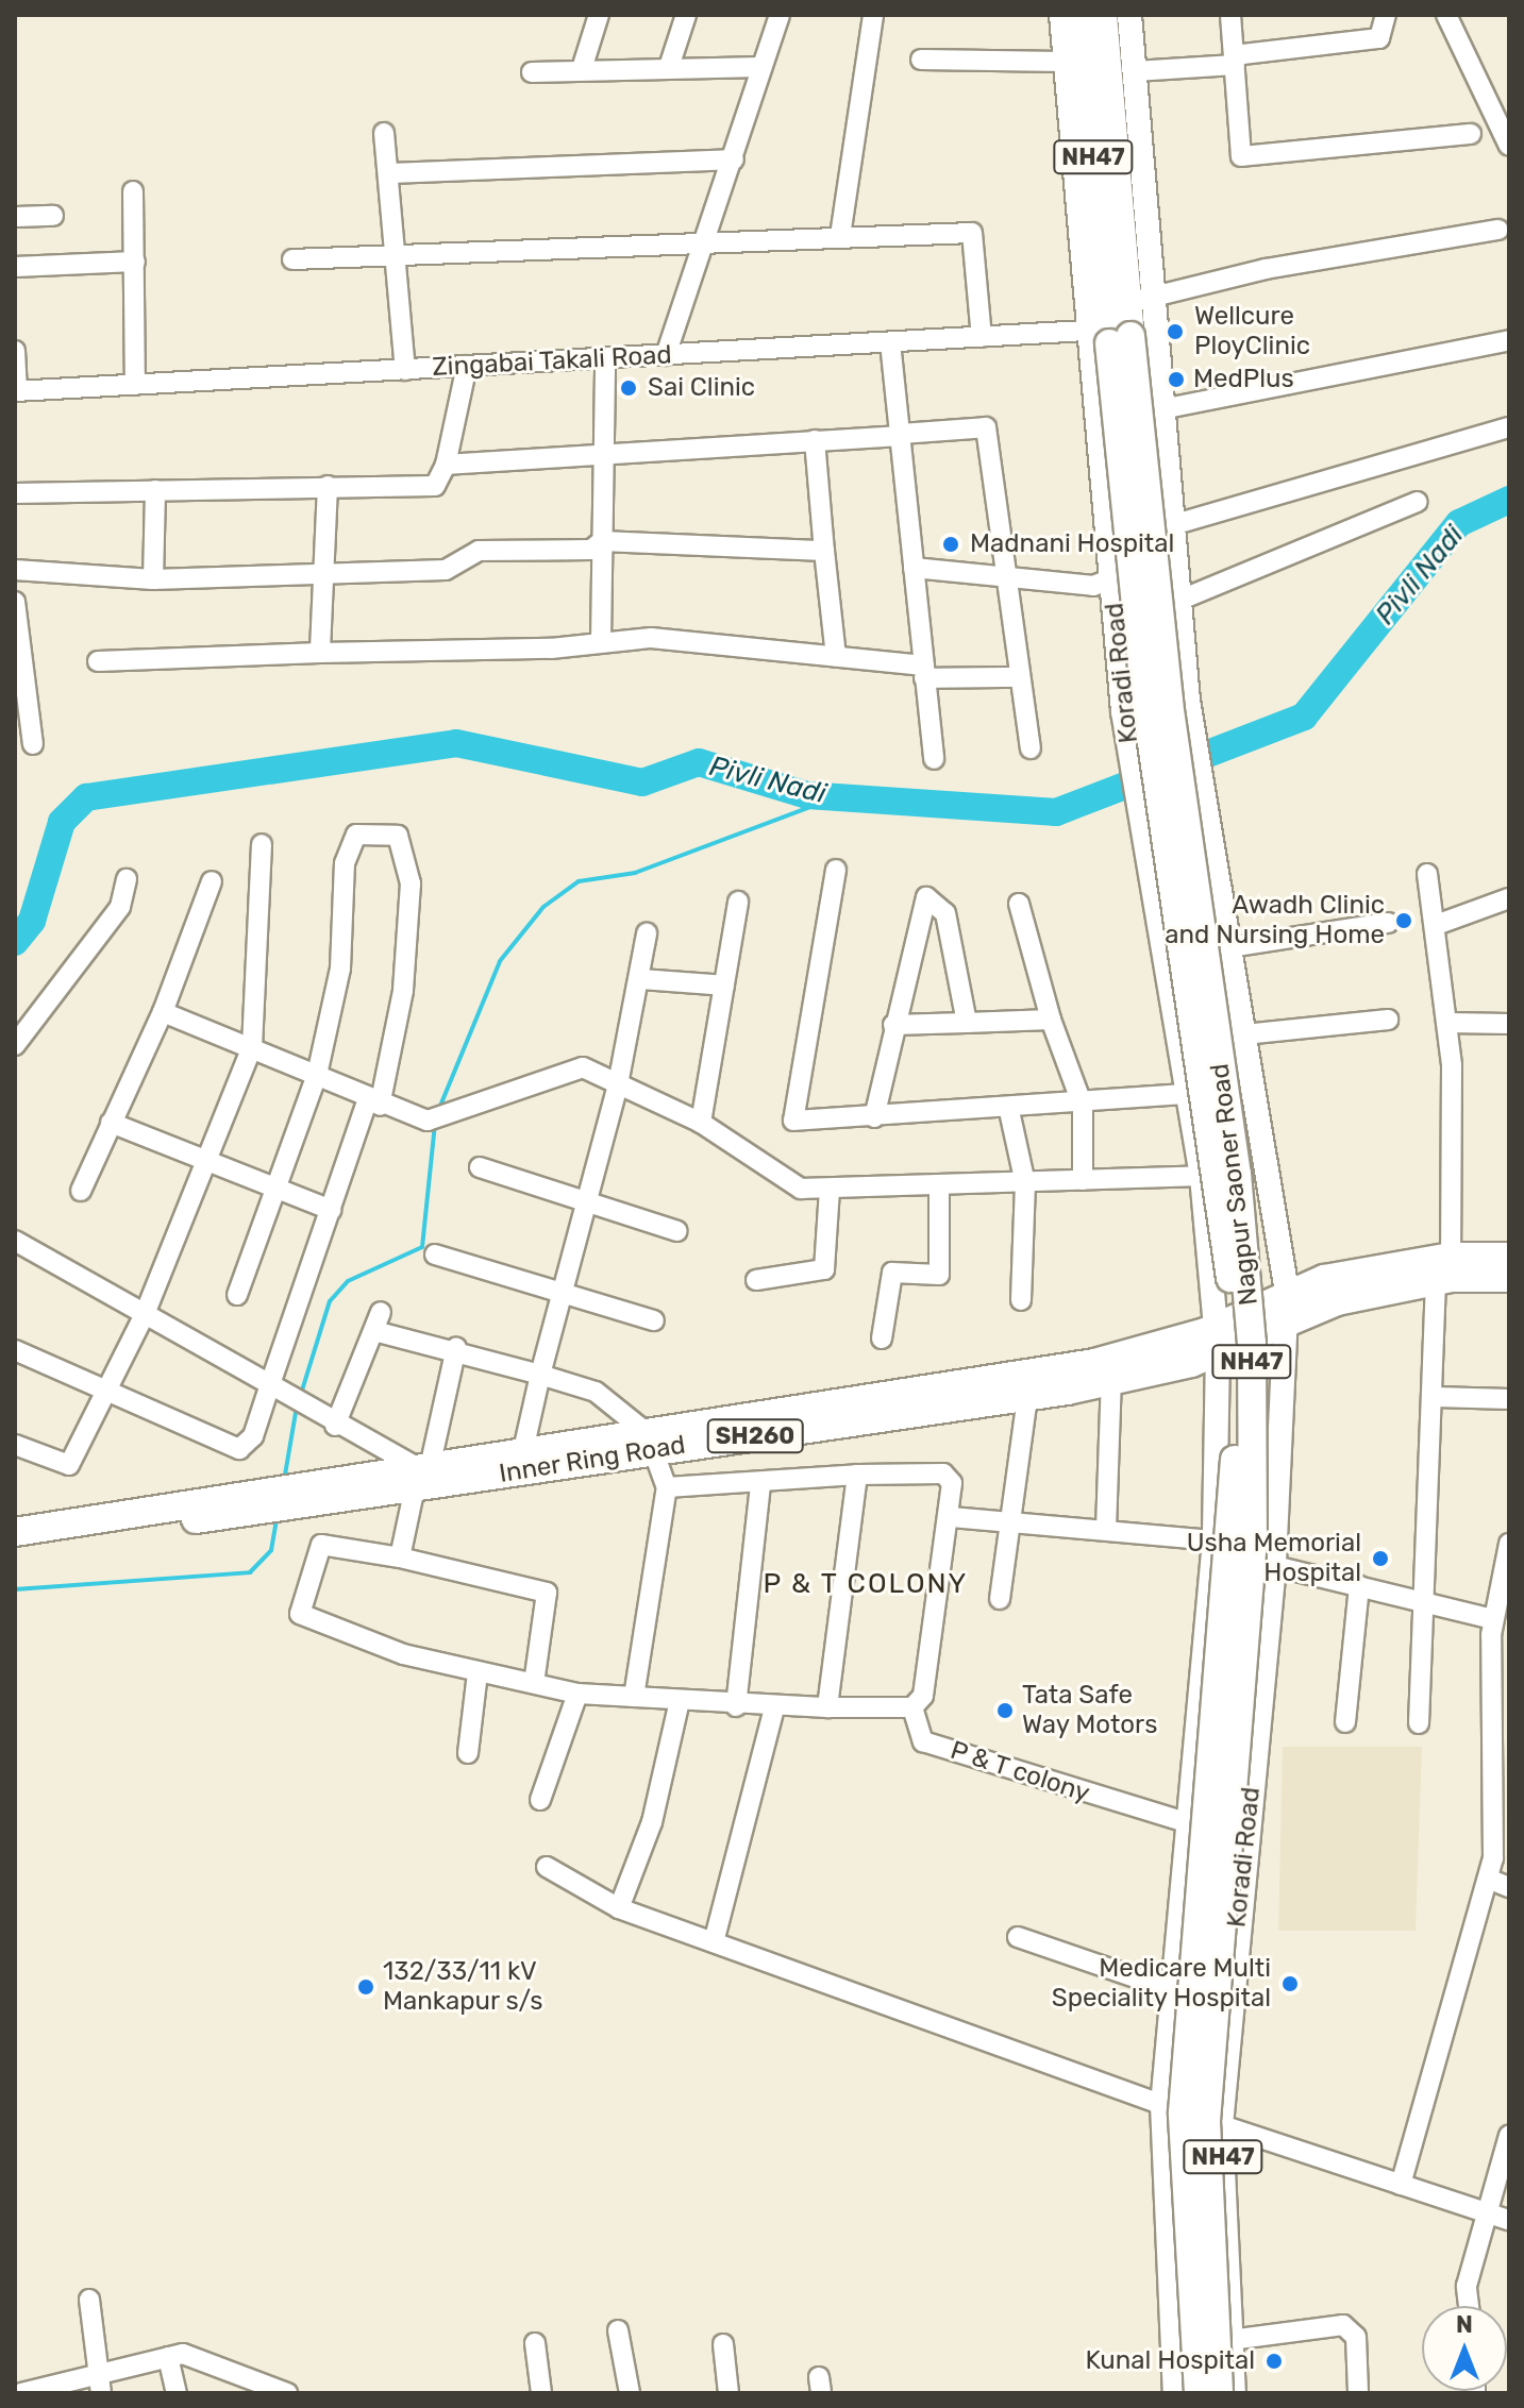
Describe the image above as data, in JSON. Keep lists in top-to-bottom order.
{
  "streets": {
    "highway": [
      "NH47",
      "Koradi Road",
      "Nagpur Saoner Road",
      "SH260",
      "Inner Ring Road"
    ],
    "street": ["Zingabai Takali Road", "P & T colony"]
  },
  "crossings": [
    ["NH47", "Koradi Road"],
    ["NH47", "SH260"],
    ["Zingabai Takali Road", "Koradi Road"],
    ["Zingabai Takali Road", "Nagpur Saoner Road"],
    ["Koradi Road", "Nagpur Saoner Road"],
    ["Koradi Road", "SH260"],
    ["Koradi Road", "Inner Ring Road"],
    ["Koradi Road", "P & T colony"],
    ["SH260", "Inner Ring Road"]
  ],
  "districts": ["P & T COLONY"],
  "water": ["Pivli Nadi"],
  "places": [
    "Wellcure PloyClinic",
    "MedPlus",
    "Sai Clinic",
    "Madnani Hospital",
    "Awadh Clinic and Nursing Home",
    "Usha Memorial Hospital",
    "Tata Safe Way Motors",
    "Medicare Multi Speciality Hospital",
    "132/33/11 kV Mankapur s/s",
    "Kunal Hospital"
  ],
  "north": "top"
}
